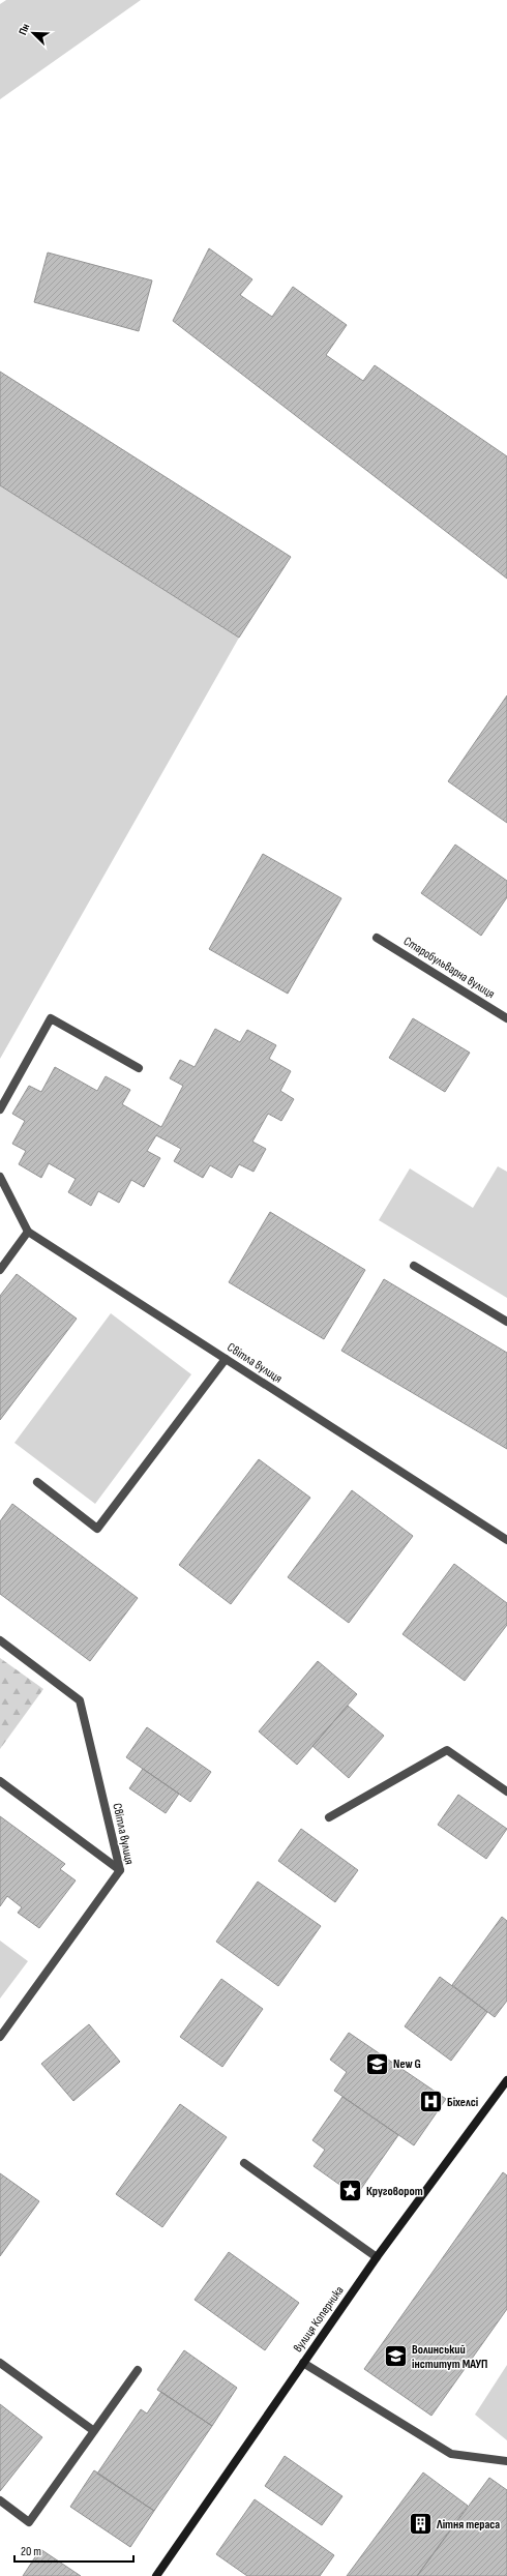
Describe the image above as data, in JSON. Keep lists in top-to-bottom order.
{
  "streets": {
    "street": ["Старобульварна вулиця", "Світла вулиця", "вулиця Коперника"]
  },
  "places": {
    "school or university": ["New G", "Волинський інститут МАУП"],
    "hospital": ["Біхелсі"],
    "place": ["Круговорот"],
    "building": ["Літня тераса"]
  },
  "scale_bar": "20 m",
  "north": "top left"
}
